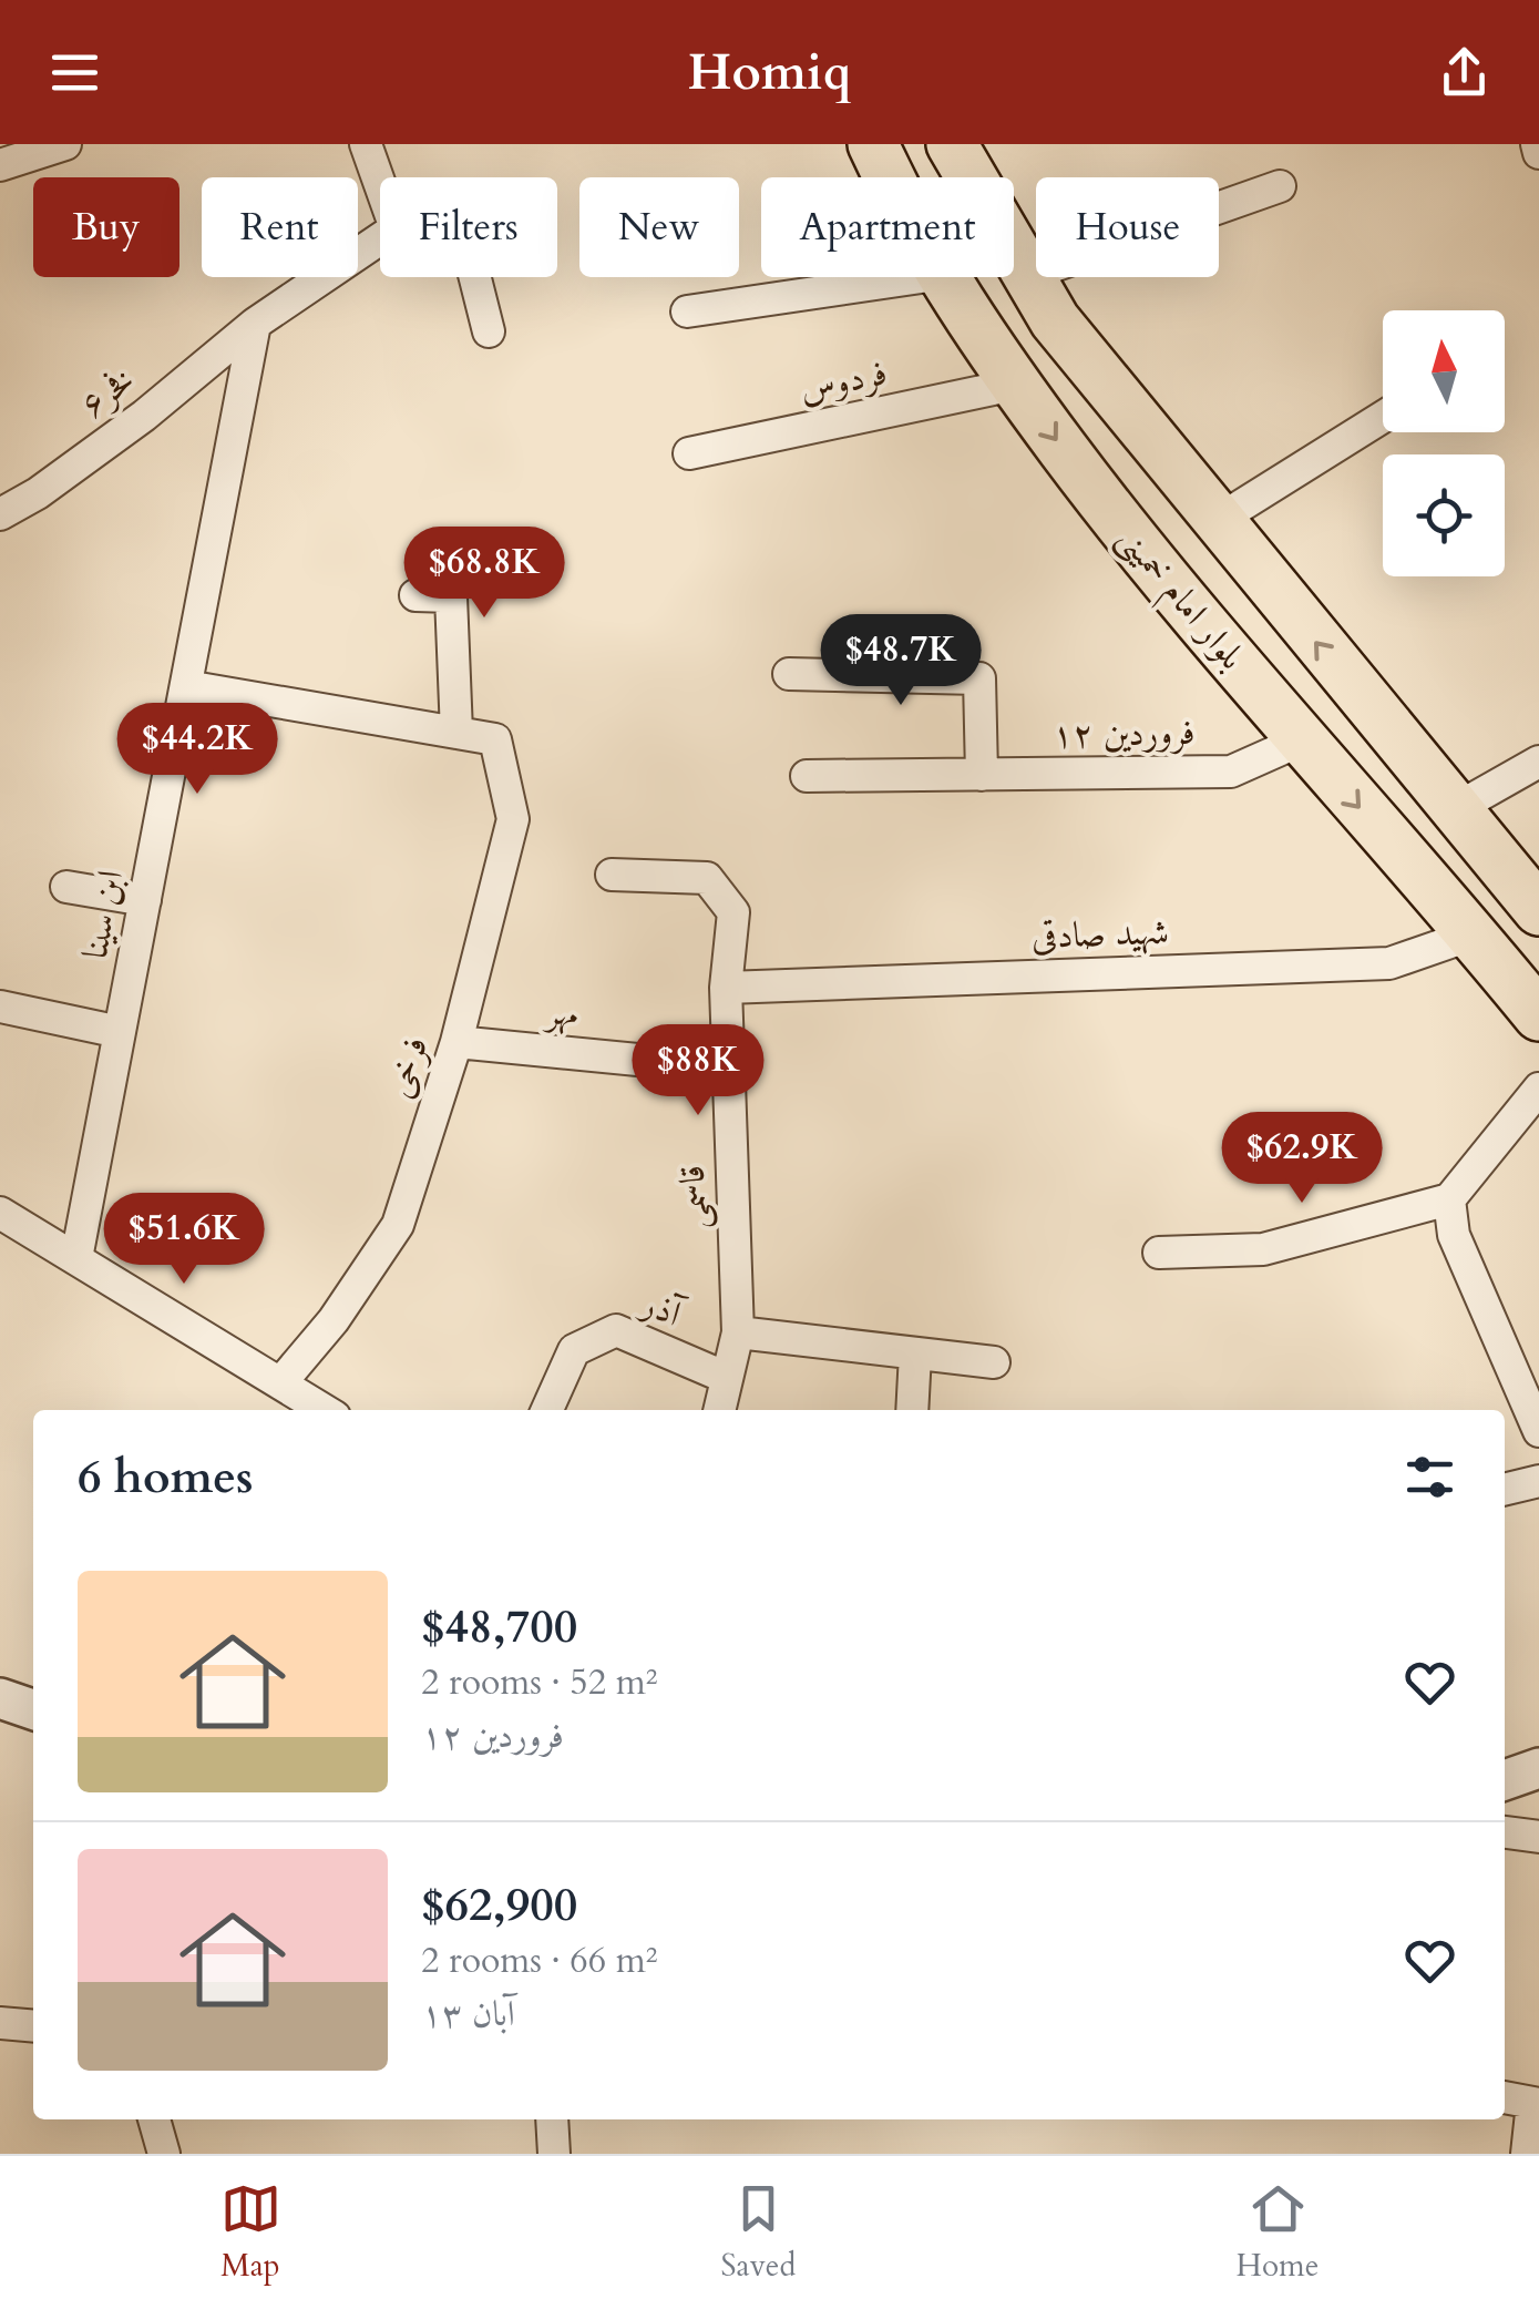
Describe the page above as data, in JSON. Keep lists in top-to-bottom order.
{
  "streets": {
    "main road": ["بلوار امام خمینی"],
    "street": [
      "فردوس",
      "فخر۶",
      "۱۲ فروردین",
      "ابن سینا",
      "شهید صادقی",
      "مهر",
      "فرخی",
      "قاسمی",
      "آذر"
    ]
  },
  "crossings": [
    ["فردوس", "بلوار امام خمینی"],
    ["فخر۶", "ابن سینا"],
    ["بلوار امام خمینی", "۱۲ فروردین"],
    ["بلوار امام خمینی", "شهید صادقی"],
    ["شهید صادقی", "قاسمی"],
    ["مهر", "فرخی"],
    ["مهر", "قاسمی"],
    ["قاسمی", "آذر"]
  ],
  "north": "top",
  "page": {
    "header": "Homiq",
    "chip": [
      "Buy",
      "Rent",
      "Filters",
      "New",
      "Apartment",
      "House"
    ],
    "price": [
      "$68.8K",
      "$48.7K",
      "$44.2K",
      "$88K",
      "$62.9K",
      "$51.6K"
    ],
    "heading": "6 homes",
    "list": [
      {
        "name": "$48,700",
        "note": "2 rooms · 52 m² · ۱۲ فروردین"
      },
      {
        "name": "$62,900",
        "note": "2 rooms · 66 m² · ۱۳ آبان"
      }
    ],
    "tabs": ["Map", "Saved", "Home"]
  }
}
